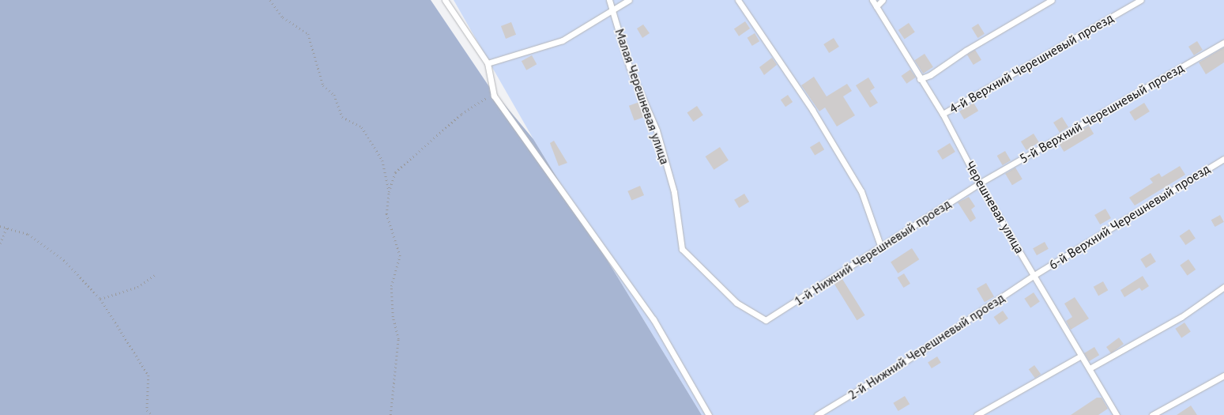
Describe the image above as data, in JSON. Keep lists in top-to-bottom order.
{
  "streets": {
    "lane": [
      "4-й Верхний Черешневый проезд",
      "Малая Черешневая улица",
      "5-й Верхний Черешневый проезд",
      "Черешневая улица",
      "6-й Верхний Черешневый проезд",
      "1-й Нижний Черешневый проезд",
      "2-й Нижний Черешневый проезд"
    ]
  },
  "crossings": [
    ["4-й Верхний Черешневый проезд", "Черешневая улица"],
    ["Малая Черешневая улица", "1-й Нижний Черешневый проезд"],
    ["5-й Верхний Черешневый проезд", "Черешневая улица"],
    ["5-й Верхний Черешневый проезд", "1-й Нижний Черешневый проезд"],
    ["Черешневая улица", "6-й Верхний Черешневый проезд"],
    ["Черешневая улица", "1-й Нижний Черешневый проезд"],
    ["Черешневая улица", "2-й Нижний Черешневый проезд"],
    ["6-й Верхний Черешневый проезд", "2-й Нижний Черешневый проезд"]
  ]
}
